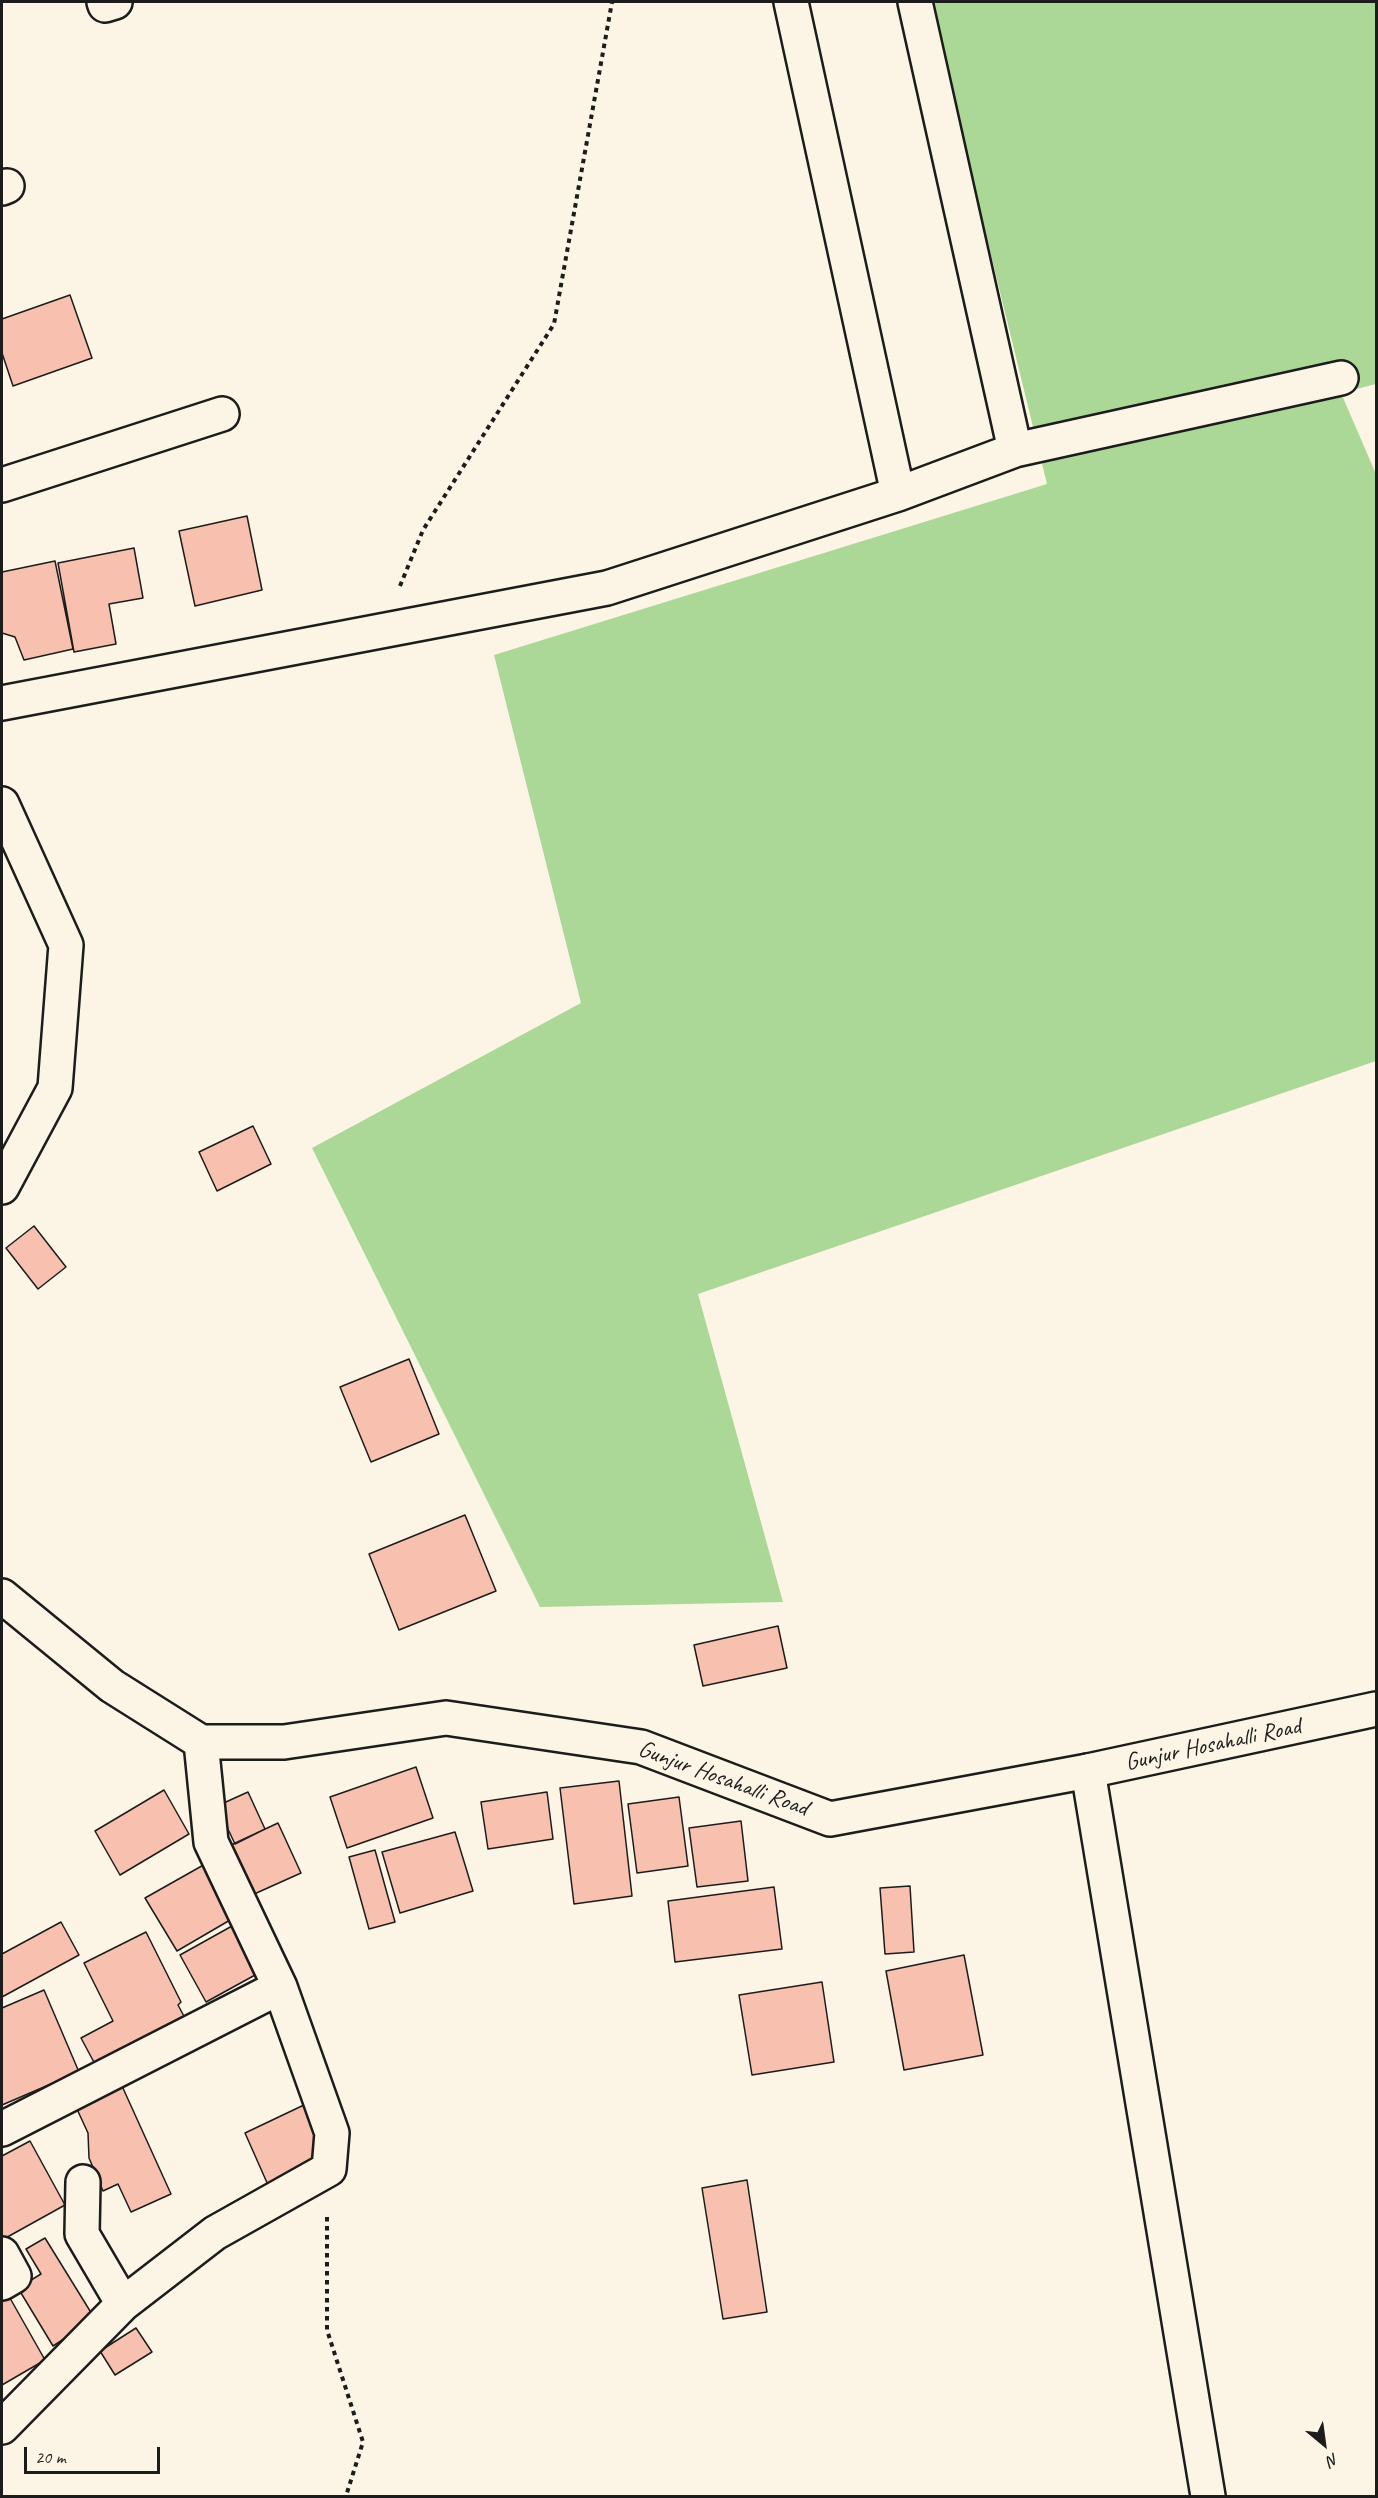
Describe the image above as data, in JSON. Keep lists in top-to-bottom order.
{
  "streets": {
    "street": ["Gunjur Hosahalli Road"]
  },
  "scale_bar": "20 m",
  "north": "bottom right"
}
